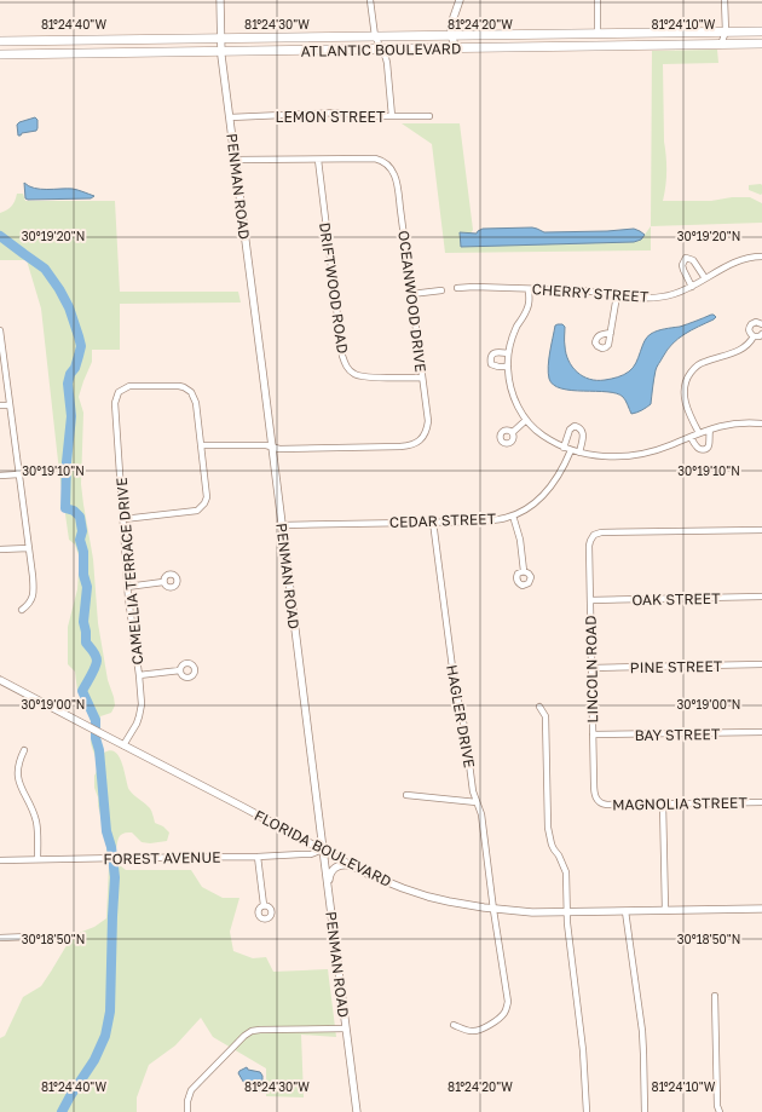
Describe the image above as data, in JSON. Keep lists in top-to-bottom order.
{
  "streets": {
    "highway": ["ATLANTIC BOULEVARD"],
    "street": [
      "LEMON STREET",
      "PENMAN ROAD",
      "DRIFTWOOD ROAD",
      "CHERRY STREET",
      "OCEANWOOD DRIVE",
      "CEDAR STREET",
      "CAMELLIA TERRACE DRIVE",
      "OAK STREET",
      "PINE STREET",
      "LINCOLN ROAD",
      "HAGLER DRIVE",
      "BAY STREET",
      "MAGNOLIA STREET",
      "FLORIDA BOULEVARD",
      "FOREST AVENUE"
    ]
  },
  "crossings": [
    ["ATLANTIC BOULEVARD", "PENMAN ROAD"],
    ["LEMON STREET", "PENMAN ROAD"],
    ["PENMAN ROAD", "OCEANWOOD DRIVE"],
    ["PENMAN ROAD", "CEDAR STREET"],
    ["PENMAN ROAD", "FLORIDA BOULEVARD"],
    ["PENMAN ROAD", "FOREST AVENUE"],
    ["DRIFTWOOD ROAD", "OCEANWOOD DRIVE"],
    ["CEDAR STREET", "HAGLER DRIVE"],
    ["CAMELLIA TERRACE DRIVE", "FLORIDA BOULEVARD"],
    ["OAK STREET", "LINCOLN ROAD"],
    ["PINE STREET", "LINCOLN ROAD"],
    ["LINCOLN ROAD", "BAY STREET"],
    ["LINCOLN ROAD", "MAGNOLIA STREET"],
    ["HAGLER DRIVE", "FLORIDA BOULEVARD"],
    ["FLORIDA BOULEVARD", "FOREST AVENUE"]
  ],
  "coordinates": [
    "81°24'40\"W",
    "81°24'30\"W",
    "81°24'20\"W",
    "81°24'10\"W",
    "30°19'20\"N",
    "30°19'10\"N",
    "30°19'00\"N",
    "30°18'50\"N"
  ]
}
